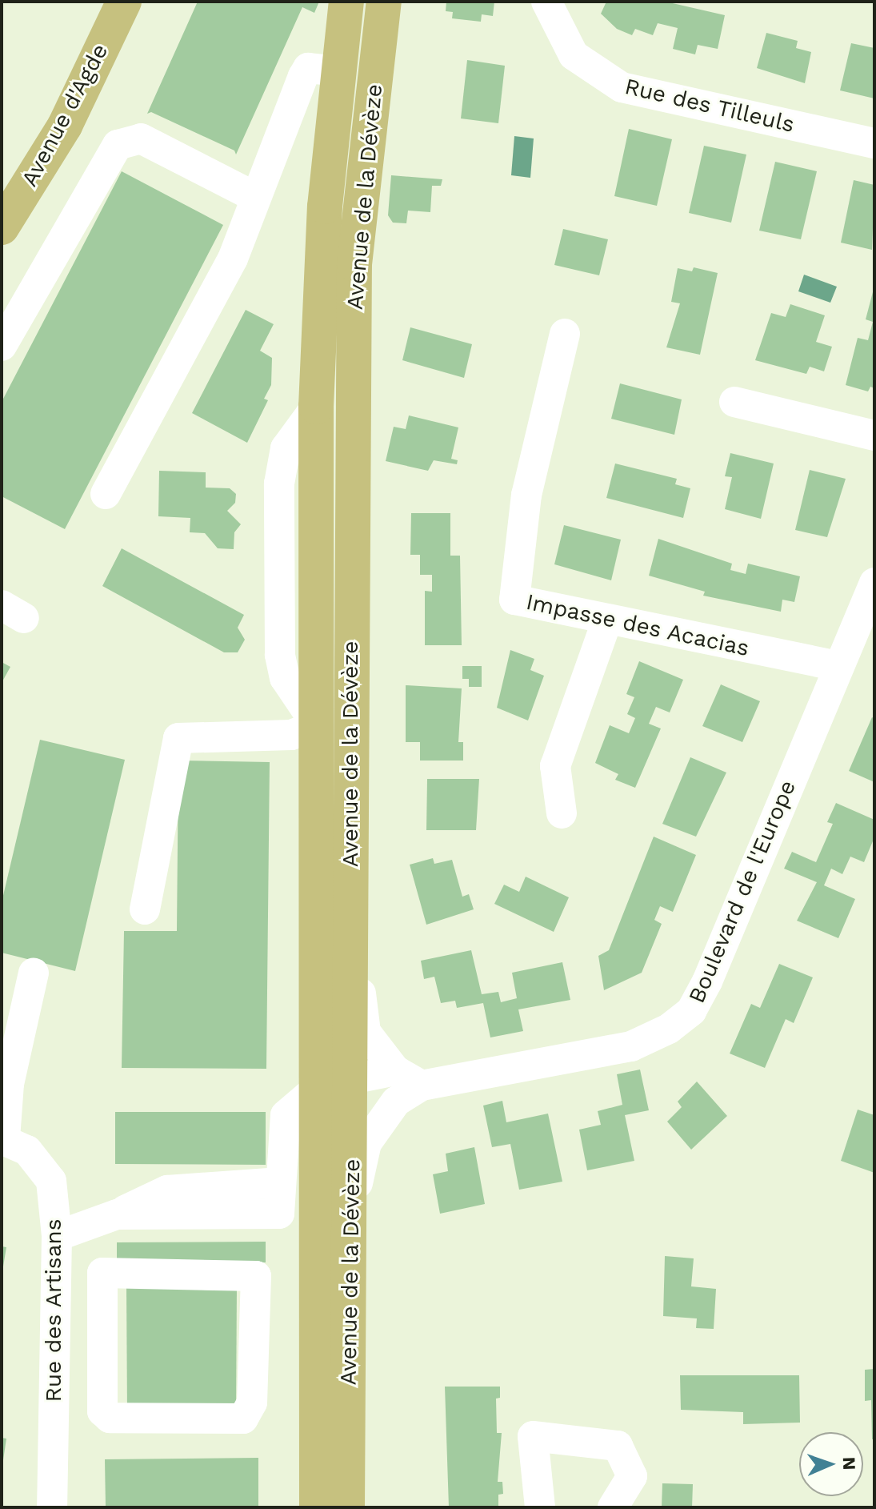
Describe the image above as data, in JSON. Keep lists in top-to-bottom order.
{
  "streets": {
    "main road": ["Avenue d'Agde", "Avenue de la Dévèze"],
    "street": [
      "Rue des Tilleuls",
      "Impasse des Acacias",
      "Boulevard de l'Europe",
      "Rue des Artisans"
    ]
  },
  "crossings": [
    ["Avenue de la Dévèze", "Boulevard de l'Europe"],
    ["Impasse des Acacias", "Boulevard de l'Europe"]
  ],
  "north": "right"
}
